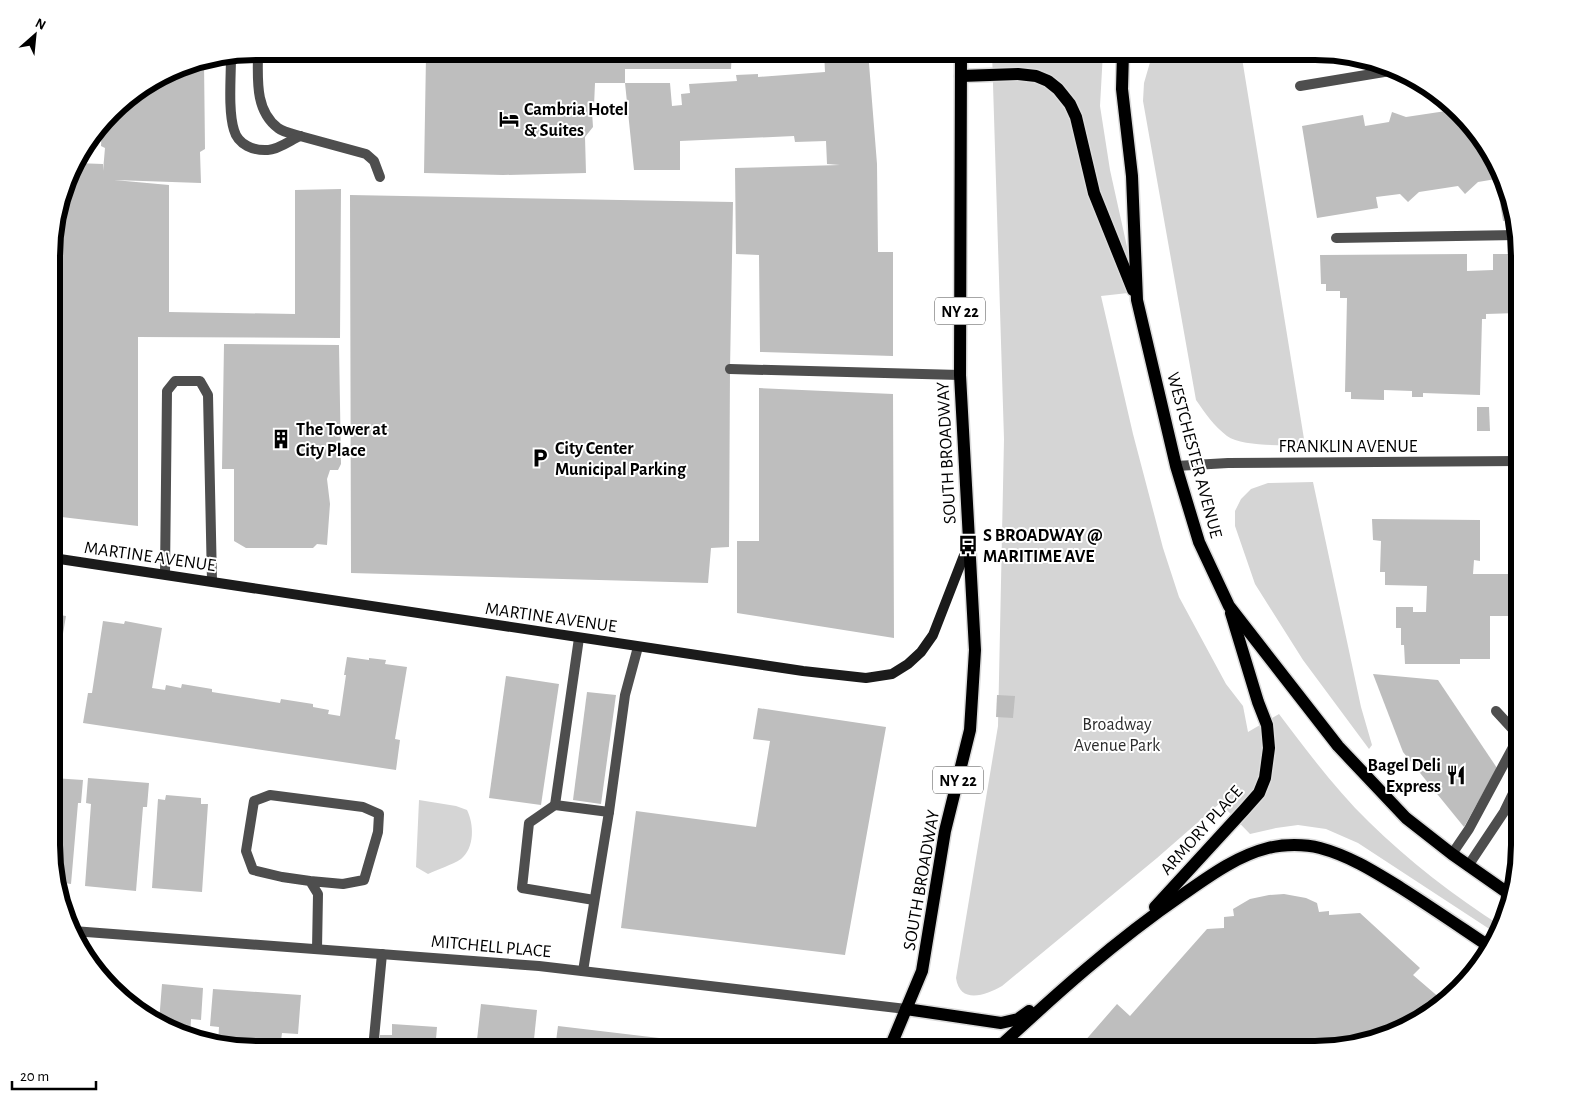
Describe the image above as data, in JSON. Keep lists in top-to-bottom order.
{
  "streets": {
    "main road": [
      "NY 22",
      "SOUTH BROADWAY",
      "WESTCHESTER AVENUE",
      "MARTINE AVENUE",
      "ARMORY PLACE"
    ],
    "street": ["FRANKLIN AVENUE", "MITCHELL PLACE"]
  },
  "crossings": [
    ["FRANKLIN AVENUE", "WESTCHESTER AVENUE"],
    ["SOUTH BROADWAY", "MARTINE AVENUE"],
    ["SOUTH BROADWAY", "MITCHELL PLACE"],
    ["WESTCHESTER AVENUE", "ARMORY PLACE"]
  ],
  "parks": ["Broadway Avenue Park"],
  "places": {
    "hotel": ["Cambria Hotel & Suites"],
    "building": ["The Tower at City Place"],
    "parking": ["City Center Municipal Parking"],
    "bus stop": ["S BROADWAY @ MARITIME AVE"],
    "restaurant": ["Bagel Deli Express"]
  },
  "scale_bar": "20 m",
  "north": "top right"
}
